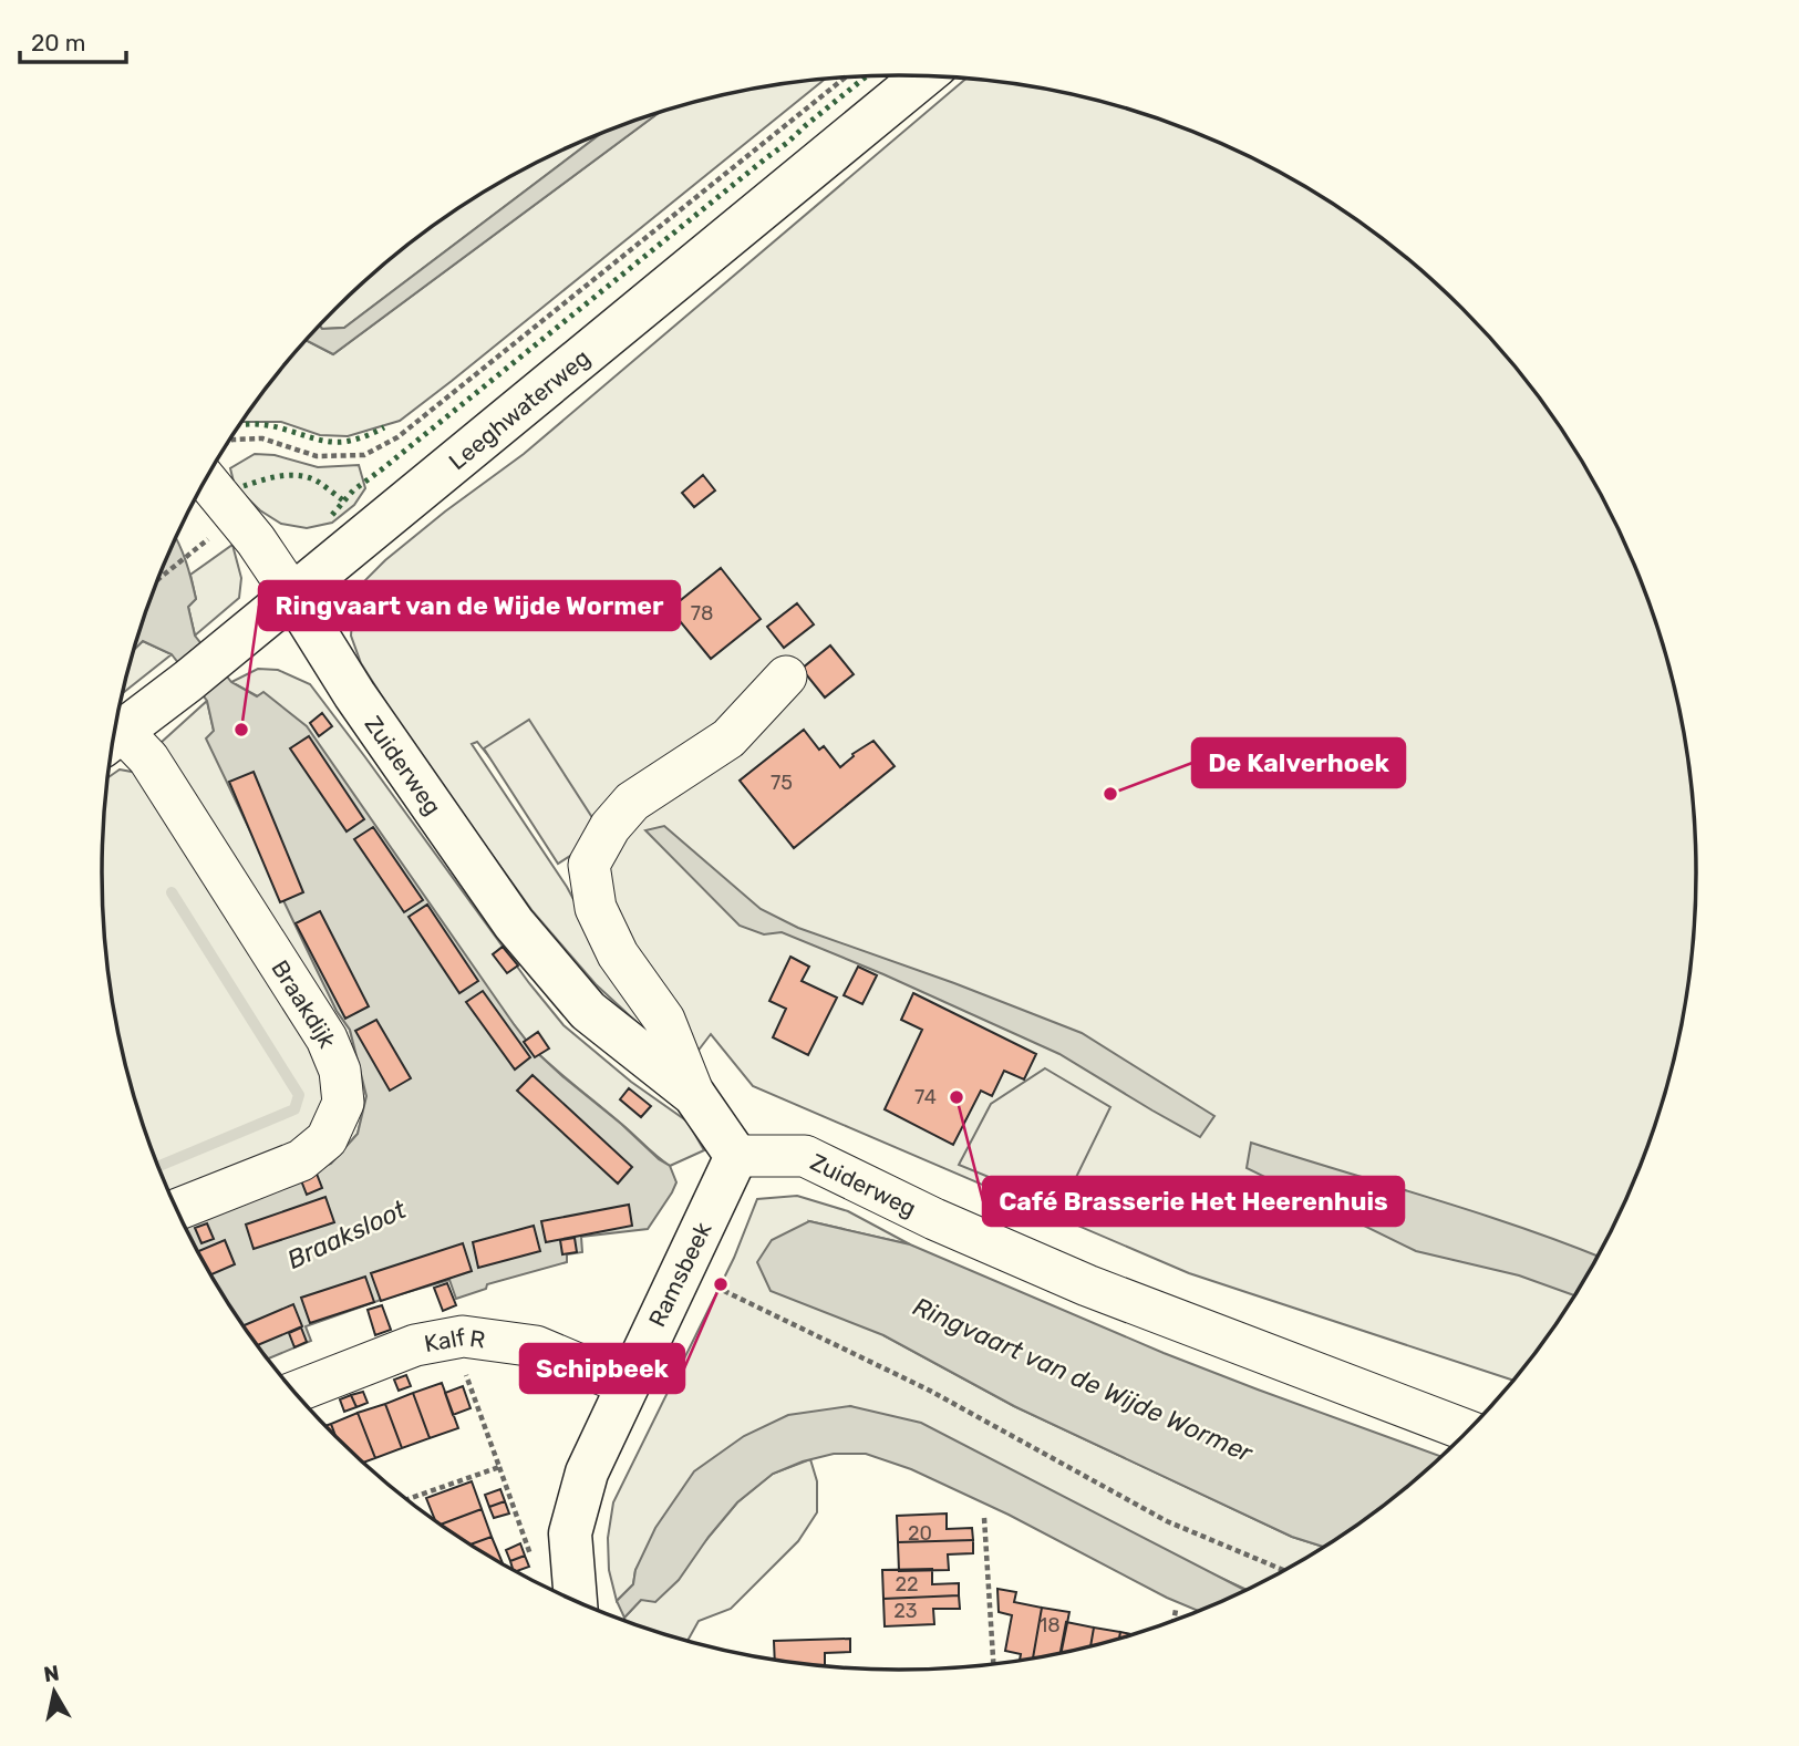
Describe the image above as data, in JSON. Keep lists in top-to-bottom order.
{
  "streets": {
    "main road": ["Leeghwaterweg", "Zuiderweg", "Ramsbeek"],
    "street": ["Braakdijk", "Kalf R"]
  },
  "crossings": [
    ["Leeghwaterweg", "Zuiderweg"],
    ["Zuiderweg", "Ramsbeek"],
    ["Ramsbeek", "Kalf R"]
  ],
  "water": ["Braaksloot", "Ringvaart van de Wijde Wormer"],
  "places": [
    "Ringvaart van de Wijde Wormer",
    "De Kalverhoek",
    "Café Brasserie Het Heerenhuis",
    "Schipbeek"
  ],
  "house_numbers": [
    "78",
    "75",
    "74",
    "20",
    "22",
    "23",
    "18"
  ],
  "scale_bar": "20 m",
  "north": "top"
}
